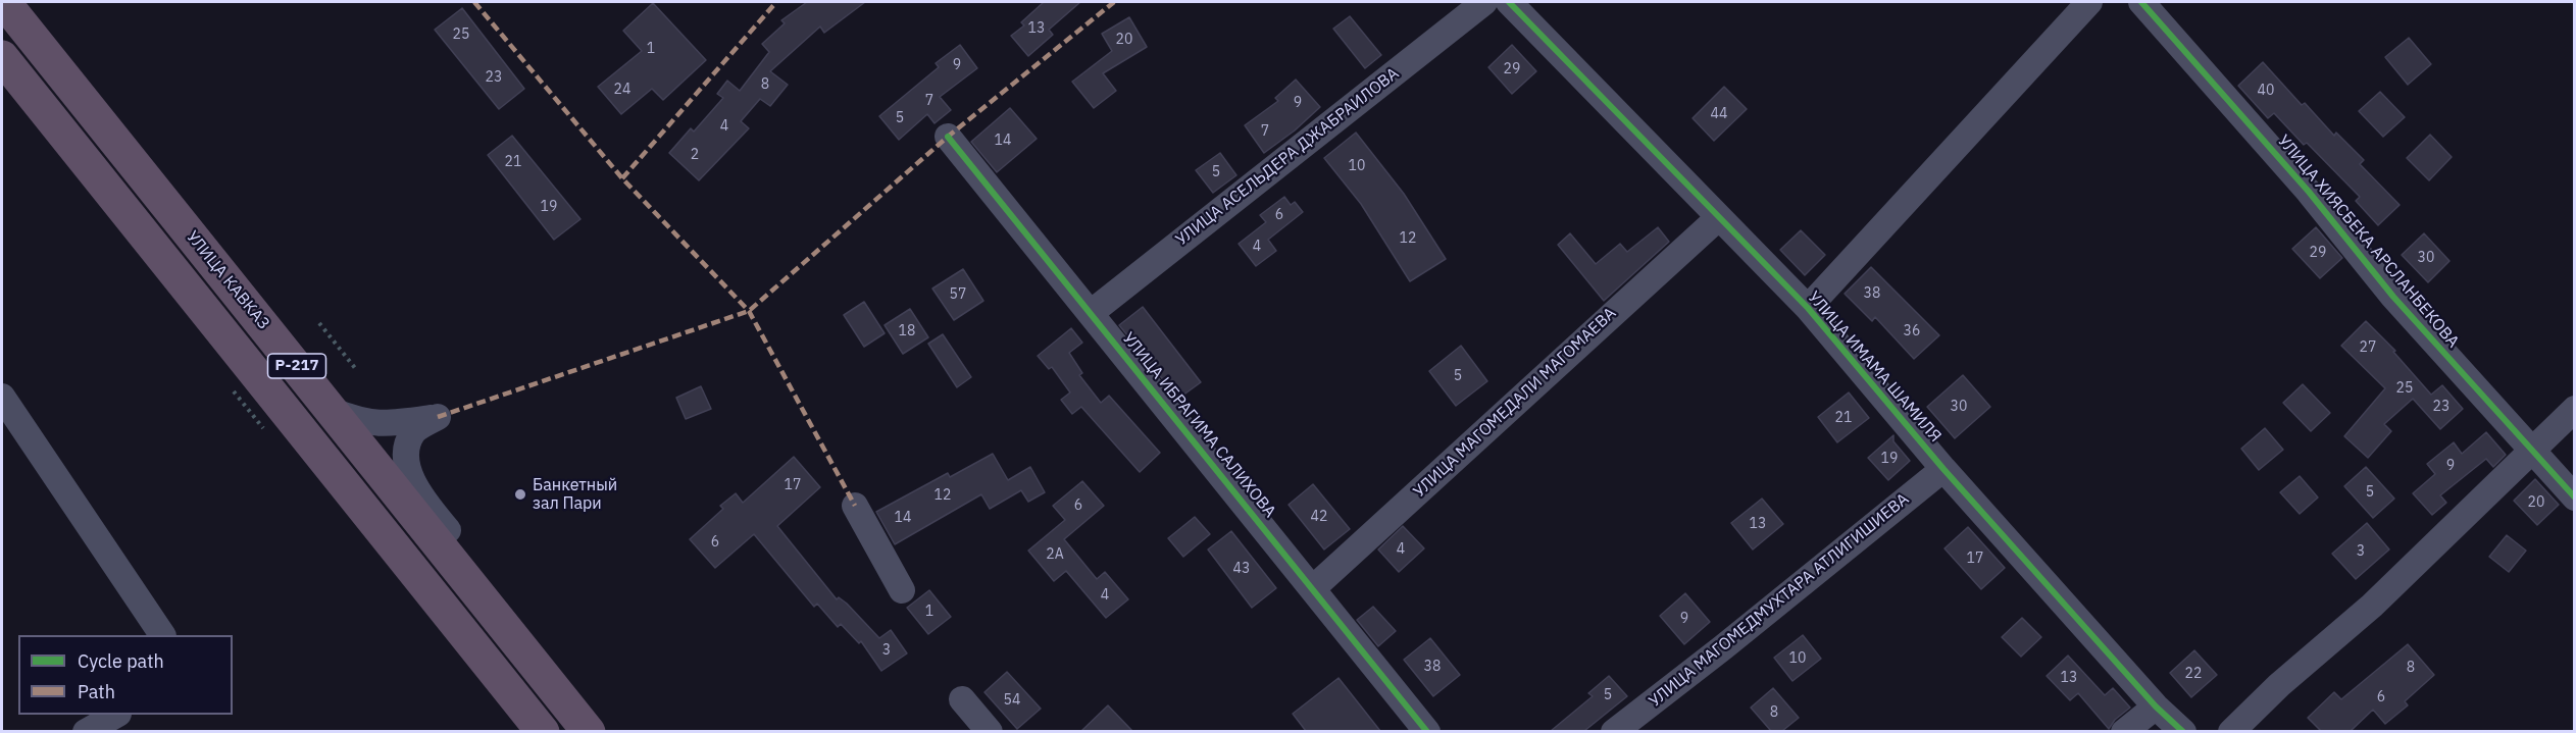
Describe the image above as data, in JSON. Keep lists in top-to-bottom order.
{
  "streets": {
    "highway": ["УЛИЦА КАВКАЗ", "Р-217"],
    "street": [
      "УЛИЦА АСЕЛЬДЕРА ДЖАБРАИЛОВА",
      "УЛИЦА ХИЯСБЕКА АРСЛАНБЕКОВА",
      "УЛИЦА ИМАМА ШАМИЛЯ",
      "УЛИЦА МАГОМЕДАЛИ МАГОМАЕВА",
      "УЛИЦА ИБРАГИМА САЛИХОВА",
      "УЛИЦА МАГОМЕДМУХТАРА АТЛИГИШИЕВА"
    ]
  },
  "crossings": [
    ["УЛИЦА АСЕЛЬДЕРА ДЖАБРАИЛОВА", "УЛИЦА ИБРАГИМА САЛИХОВА"],
    ["УЛИЦА ИМАМА ШАМИЛЯ", "УЛИЦА МАГОМЕДАЛИ МАГОМАЕВА"],
    ["УЛИЦА ИМАМА ШАМИЛЯ", "УЛИЦА МАГОМЕДМУХТАРА АТЛИГИШИЕВА"],
    ["УЛИЦА МАГОМЕДАЛИ МАГОМАЕВА", "УЛИЦА ИБРАГИМА САЛИХОВА"]
  ],
  "places": ["Банкетный зал Пари"],
  "house_numbers": [
    "13",
    "25",
    "20",
    "1",
    "9",
    "29",
    "23",
    "8",
    "24",
    "40",
    "7",
    "9",
    "44",
    "5",
    "4",
    "7",
    "14",
    "2",
    "21",
    "10",
    "5",
    "19",
    "6",
    "12",
    "4",
    "29",
    "30",
    "38",
    "57",
    "18",
    "36",
    "27",
    "5",
    "25",
    "30",
    "23",
    "21",
    "19",
    "9",
    "17",
    "5",
    "12",
    "20",
    "6",
    "42",
    "14",
    "13",
    "6",
    "4",
    "3",
    "2А",
    "17",
    "43",
    "4",
    "1",
    "9",
    "3",
    "10",
    "38",
    "8",
    "22",
    "13",
    "5",
    "6",
    "54",
    "8"
  ],
  "legend": ["Cycle path", "Path"]
}
